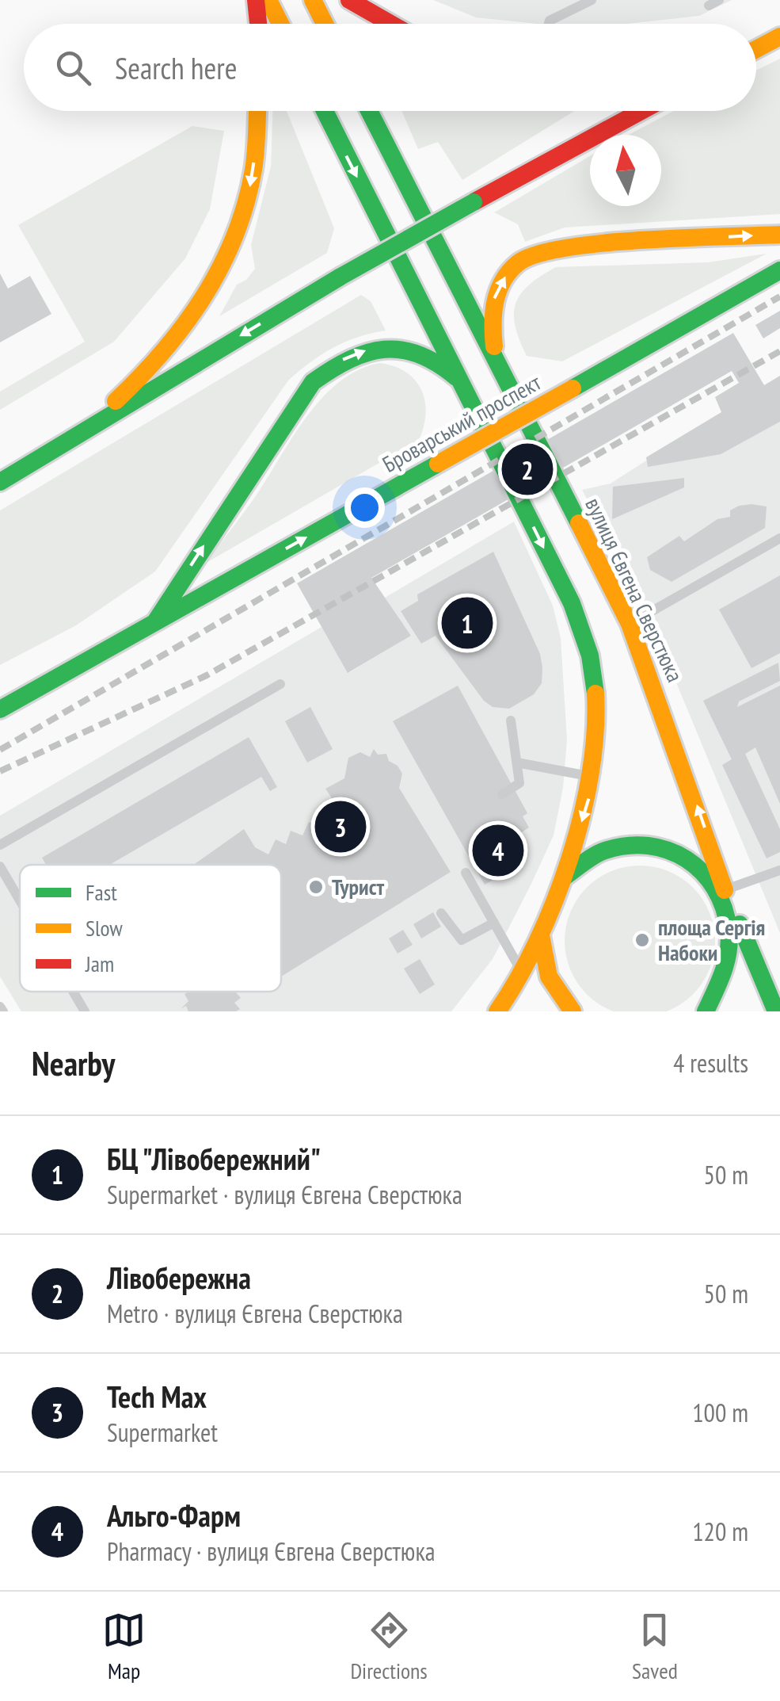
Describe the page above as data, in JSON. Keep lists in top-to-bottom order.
{
  "streets": {
    "main road": ["Броварський проспект", "вулиця Євгена Сверстюка"]
  },
  "one_way": ["Броварський проспект"],
  "places": ["Турист", "площа Сергія Набоки"],
  "legend": ["Fast", "Slow", "Jam"],
  "north": "top",
  "page": {
    "search": "Search here",
    "pins": [
      "2",
      "1",
      "3",
      "4"
    ],
    "heading": ["Nearby", "4 results"],
    "list": [
      {
        "mark": "1",
        "name": "БЦ \"Лівобережний\"",
        "note": "Supermarket · вулиця Євгена Сверстюка",
        "value": "50 m"
      },
      {
        "mark": "2",
        "name": "Лівобережна",
        "note": "Metro · вулиця Євгена Сверстюка",
        "value": "50 m"
      },
      {
        "mark": "3",
        "name": "Tech Max",
        "note": "Supermarket",
        "value": "100 m"
      },
      {
        "mark": "4",
        "name": "Альго-Фарм",
        "note": "Pharmacy · вулиця Євгена Сверстюка",
        "value": "120 m"
      }
    ],
    "nav": ["Map", "Directions", "Saved"]
  }
}
